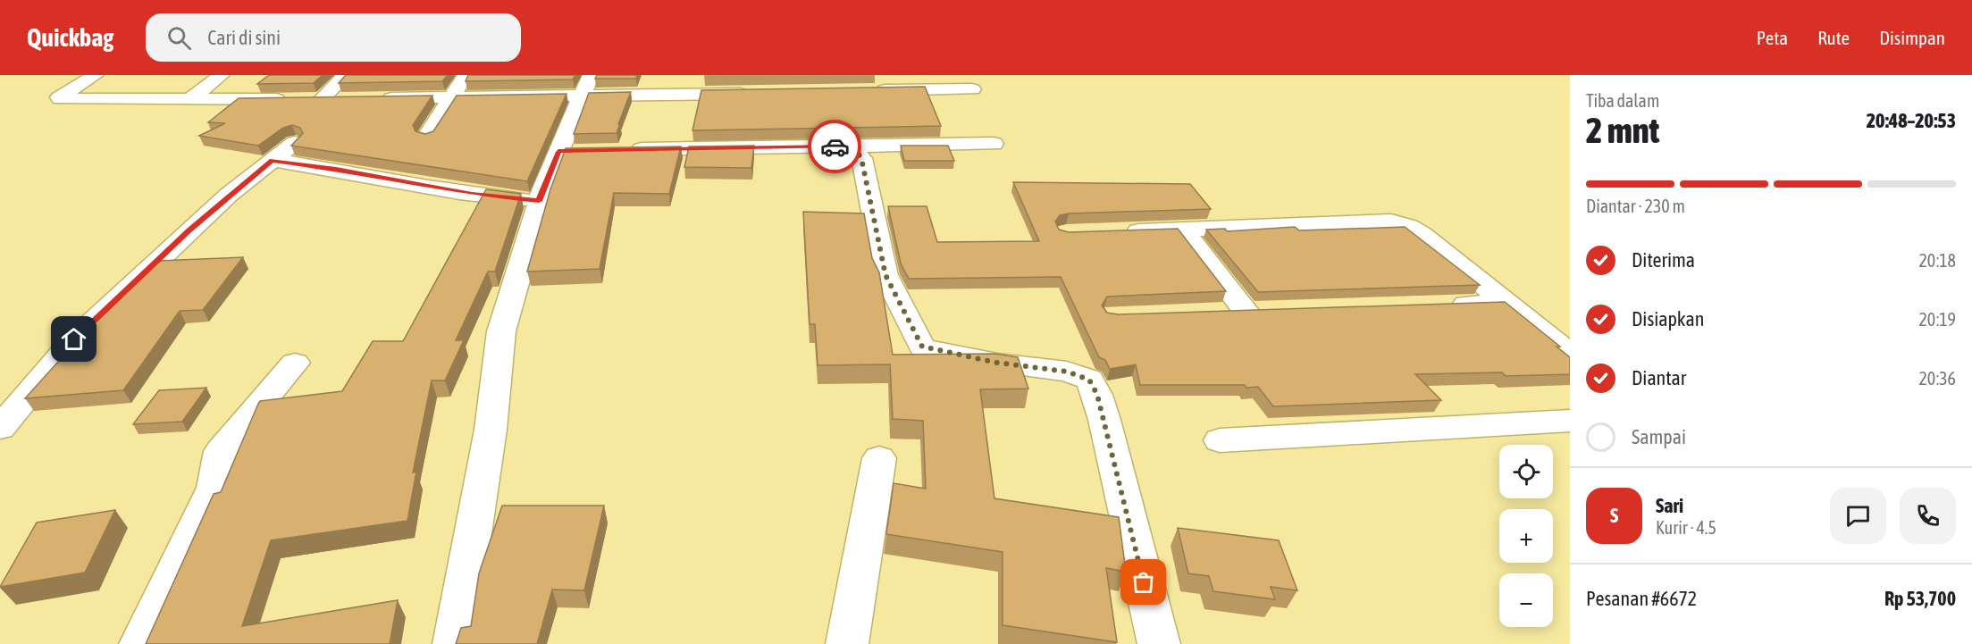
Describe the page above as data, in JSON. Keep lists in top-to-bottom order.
{
  "page": {
    "header": "Quickbag",
    "search": "Cari di sini",
    "nav": ["Peta", "Rute", "Disimpan"],
    "heading": ["2 mnt", "Tiba dalam", "20:48–20:53"],
    "panel": [
      "Sari",
      "Kurir · 4.5",
      "Pesanan #6672",
      "Rp 53,700"
    ],
    "bar": "Diantar · 230 m",
    "list": [
      ["Diterima", "20:18"],
      ["Disiapkan", "20:19"],
      ["Diantar", "20:36"],
      "Sampai"
    ],
    "map_buttons": ["+", "−"],
    "round": "S"
  }
}
